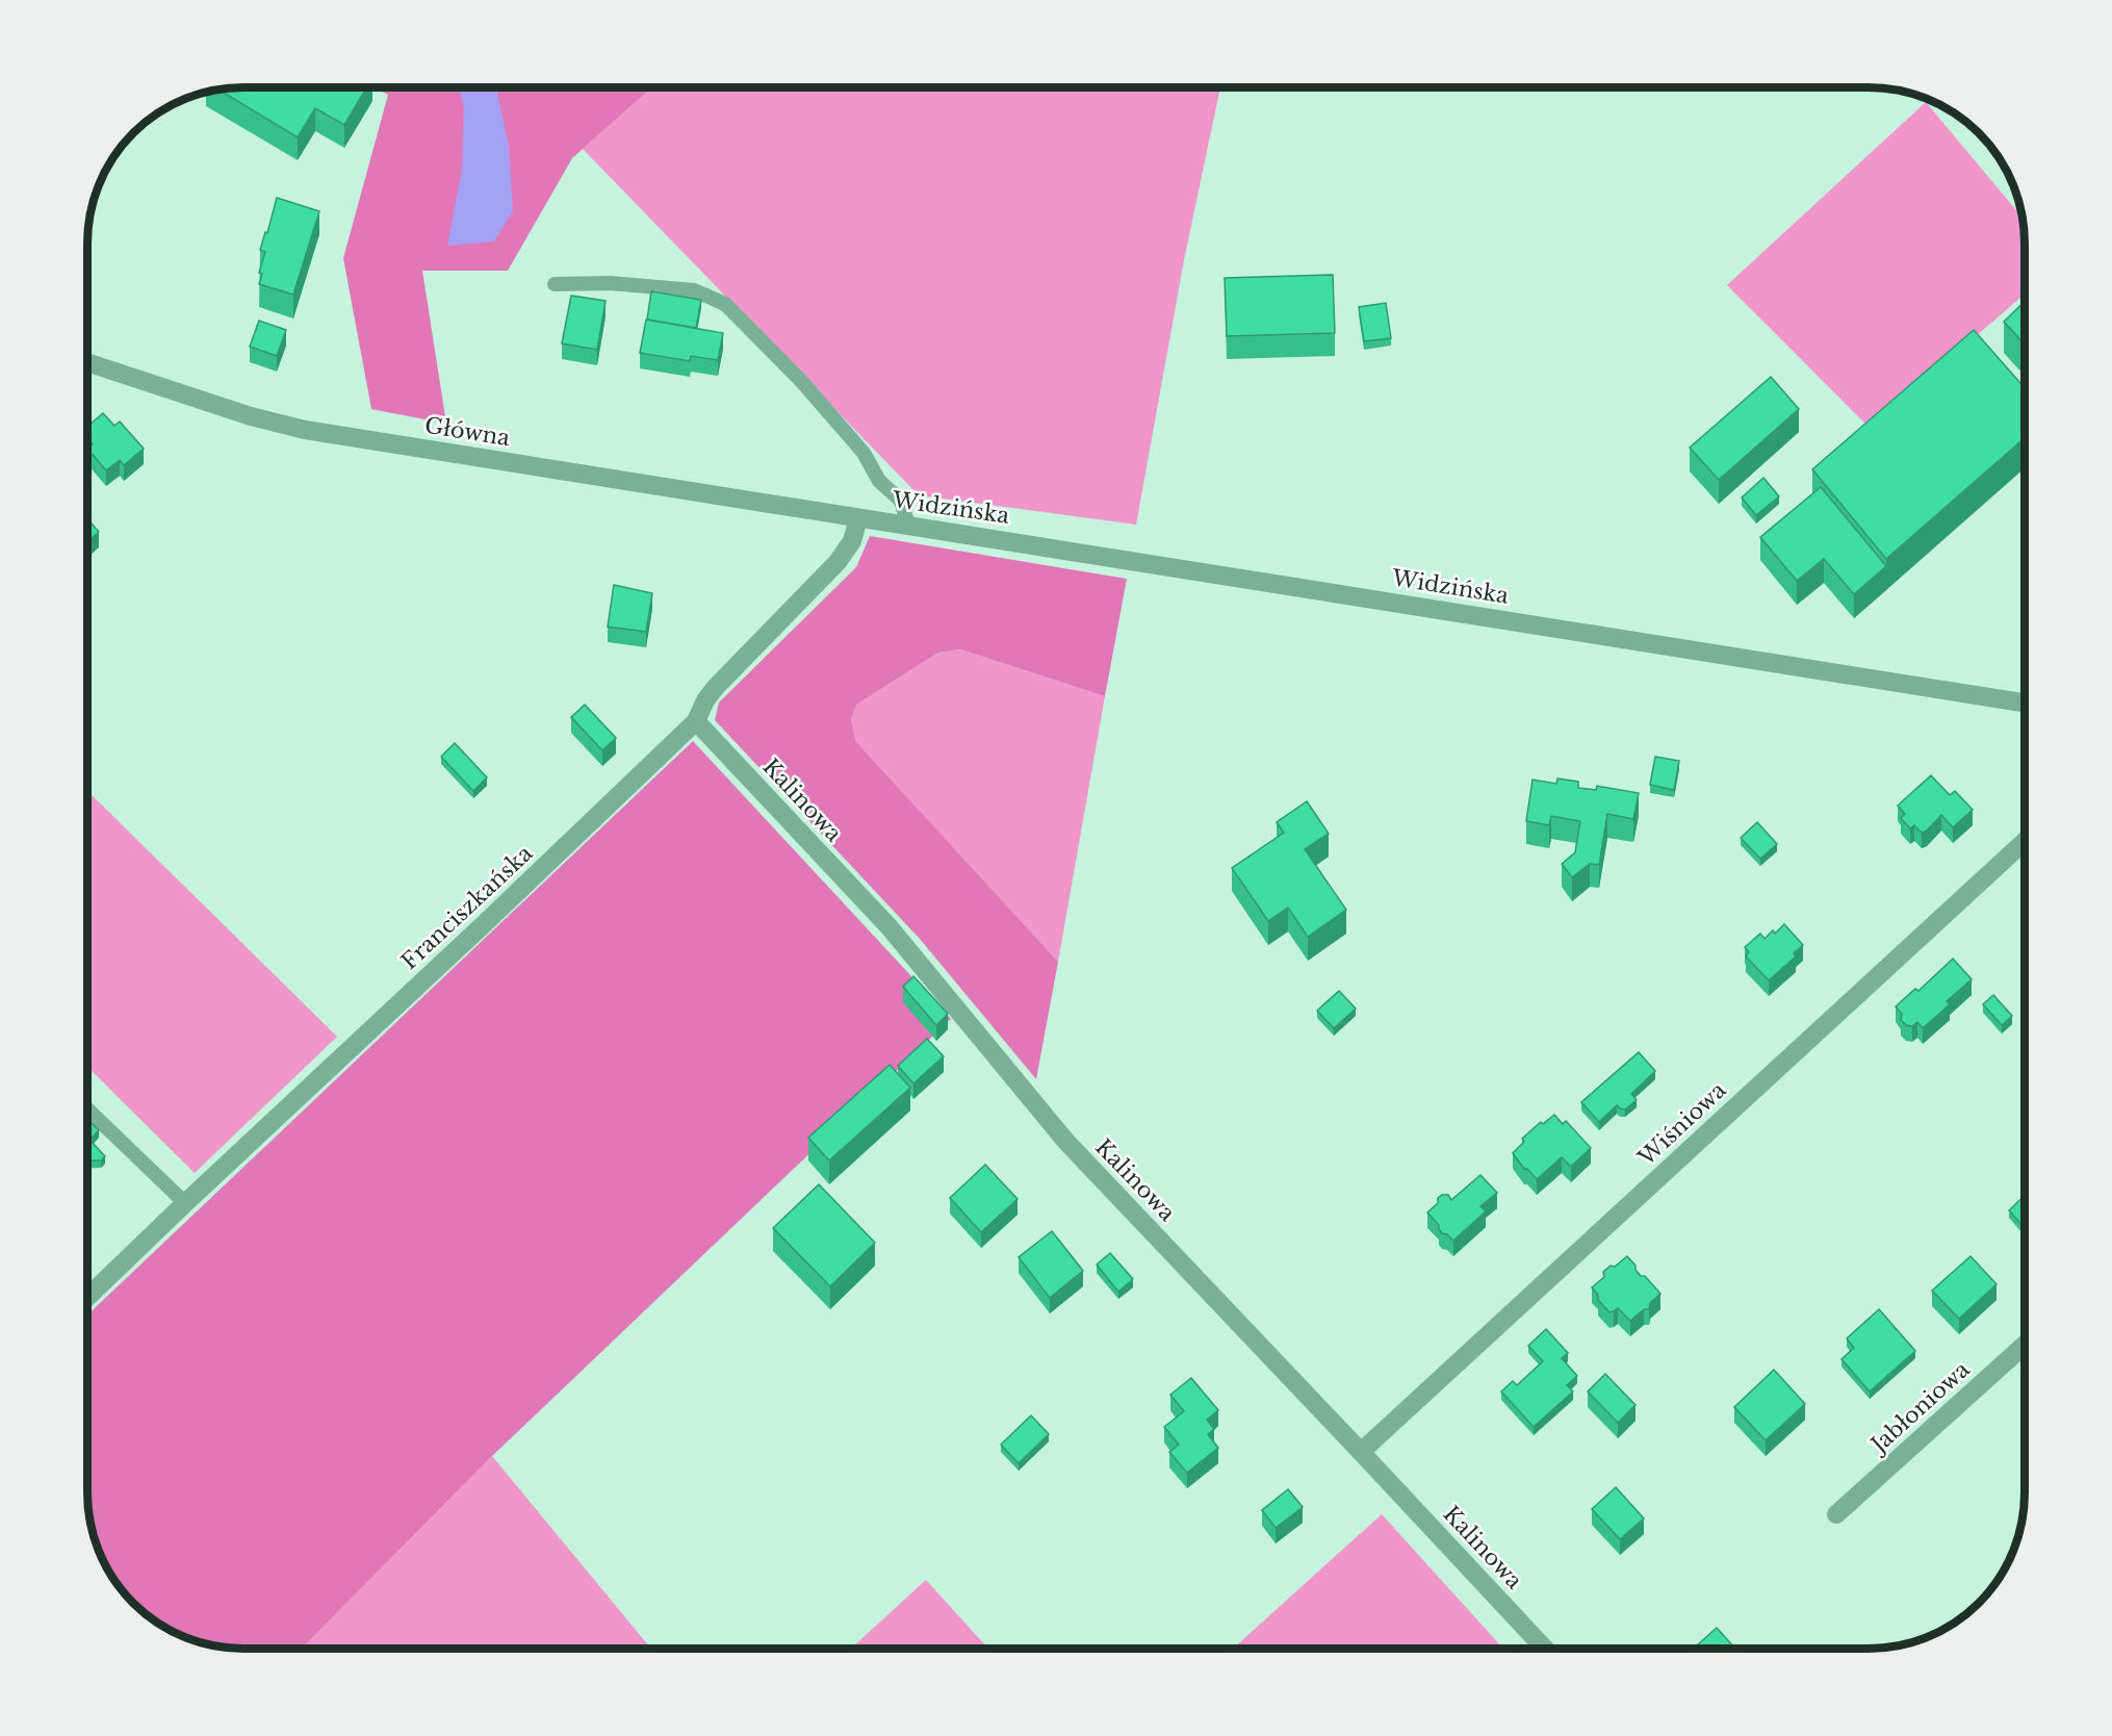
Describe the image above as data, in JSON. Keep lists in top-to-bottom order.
{
  "streets": {
    "street": [
      "Główna",
      "Widzińska",
      "Kalinowa",
      "Franciszkańska",
      "Wiśniowa",
      "Jabłoniowa"
    ]
  },
  "crossings": [
    ["Główna", "Widzińska"],
    ["Główna", "Franciszkańska"],
    ["Widzińska", "Franciszkańska"],
    ["Kalinowa", "Franciszkańska"],
    ["Kalinowa", "Wiśniowa"]
  ]
}
